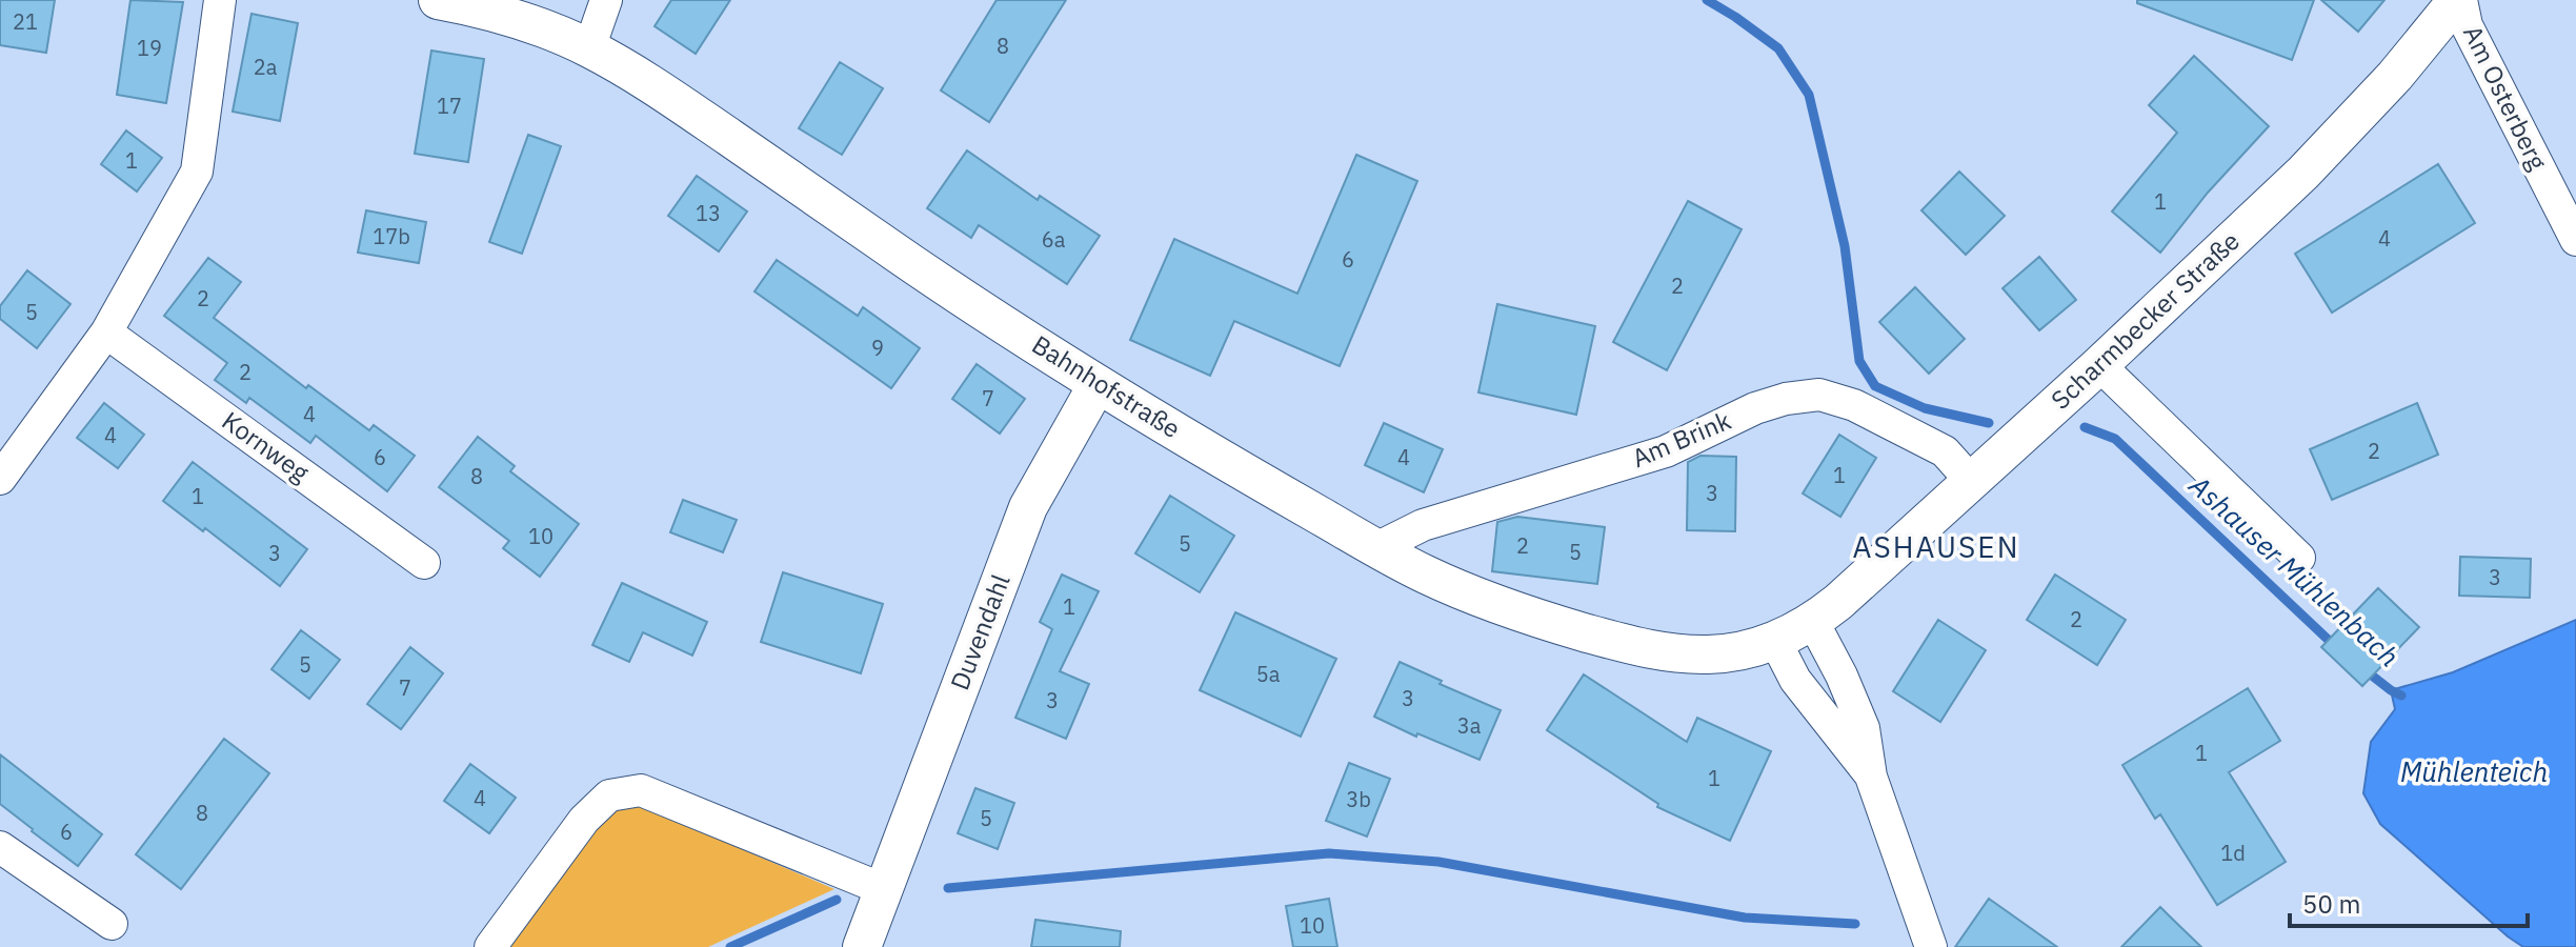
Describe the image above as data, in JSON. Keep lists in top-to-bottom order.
{
  "streets": {
    "street": [
      "Am Osterberg",
      "Scharmbecker Straße",
      "Bahnhofstraße",
      "Am Brink",
      "Kornweg",
      "Duvendahl"
    ]
  },
  "crossings": [
    ["Am Osterberg", "Scharmbecker Straße"],
    ["Scharmbecker Straße", "Bahnhofstraße"],
    ["Scharmbecker Straße", "Am Brink"],
    ["Bahnhofstraße", "Am Brink"],
    ["Bahnhofstraße", "Duvendahl"]
  ],
  "districts": ["ASHAUSEN"],
  "water": ["Ashauser Mühlenbach", "Mühlenteich"],
  "house_numbers": [
    "21",
    "8",
    "19",
    "2a",
    "17",
    "1",
    "1",
    "13",
    "17b",
    "4",
    "6a",
    "6",
    "2",
    "2",
    "5",
    "9",
    "2",
    "7",
    "4",
    "4",
    "2",
    "6",
    "4",
    "1",
    "8",
    "3",
    "1",
    "10",
    "5",
    "2",
    "5",
    "3",
    "3",
    "1",
    "2",
    "5",
    "5a",
    "7",
    "3",
    "3",
    "3a",
    "1",
    "1",
    "4",
    "3b",
    "8",
    "5",
    "6",
    "1d",
    "10"
  ],
  "scale_bar": "50 m"
}
